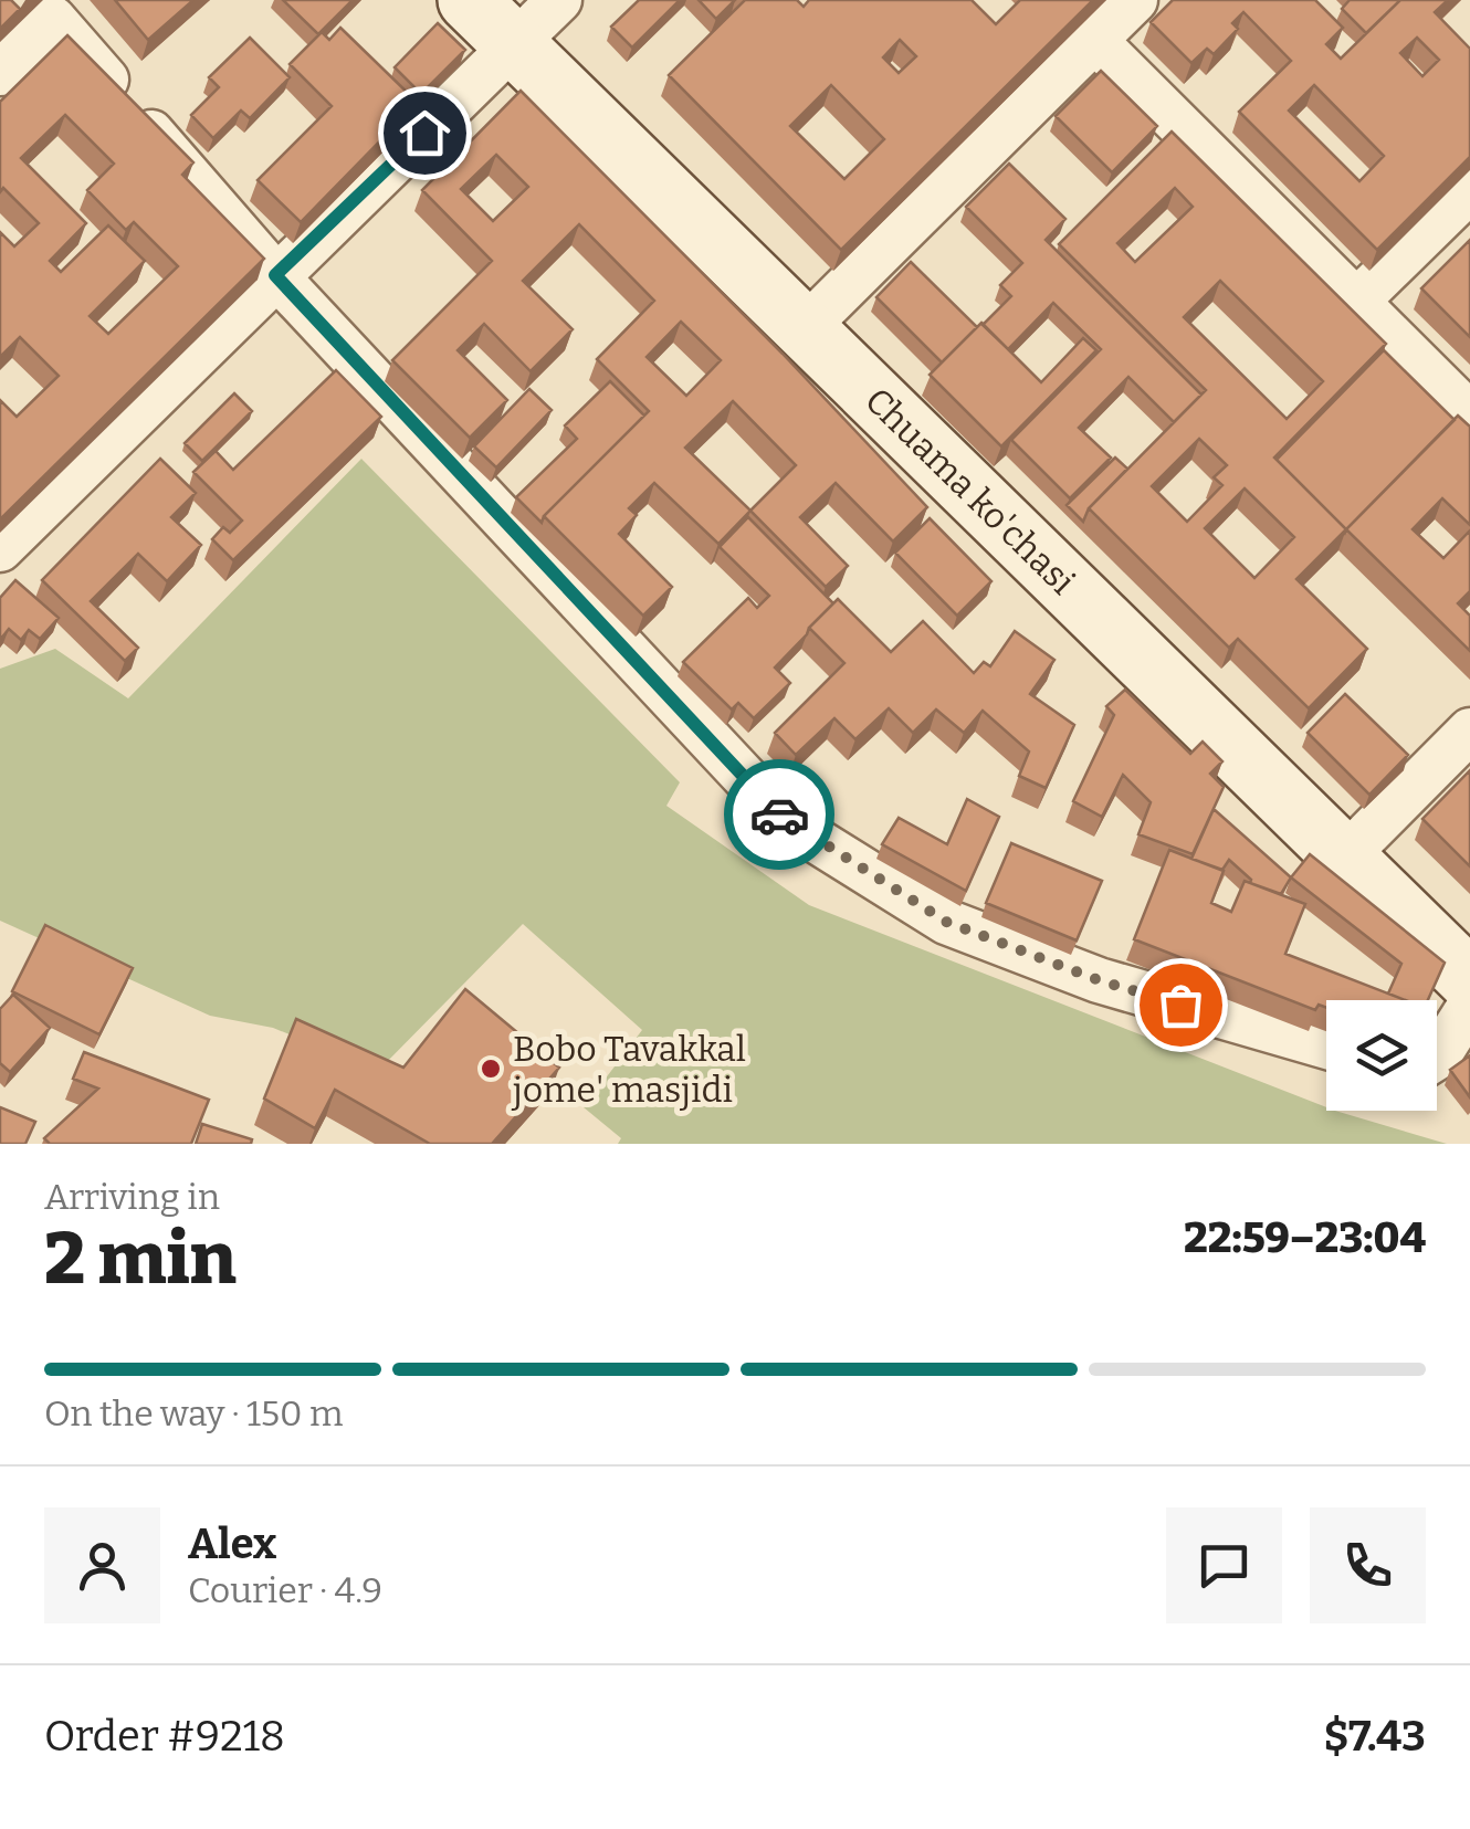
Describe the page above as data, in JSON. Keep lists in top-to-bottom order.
{
  "streets": {
    "street": ["Chuama ko'chasi"]
  },
  "places": ["Bobo Tavakkal jome' masjidi"],
  "page": {
    "heading": ["2 min", "Arriving in", "22:59–23:04"],
    "panel": [
      "Alex",
      "Courier · 4.9",
      "Order #9218",
      "$7.43"
    ],
    "bar": "On the way · 150 m"
  }
}
